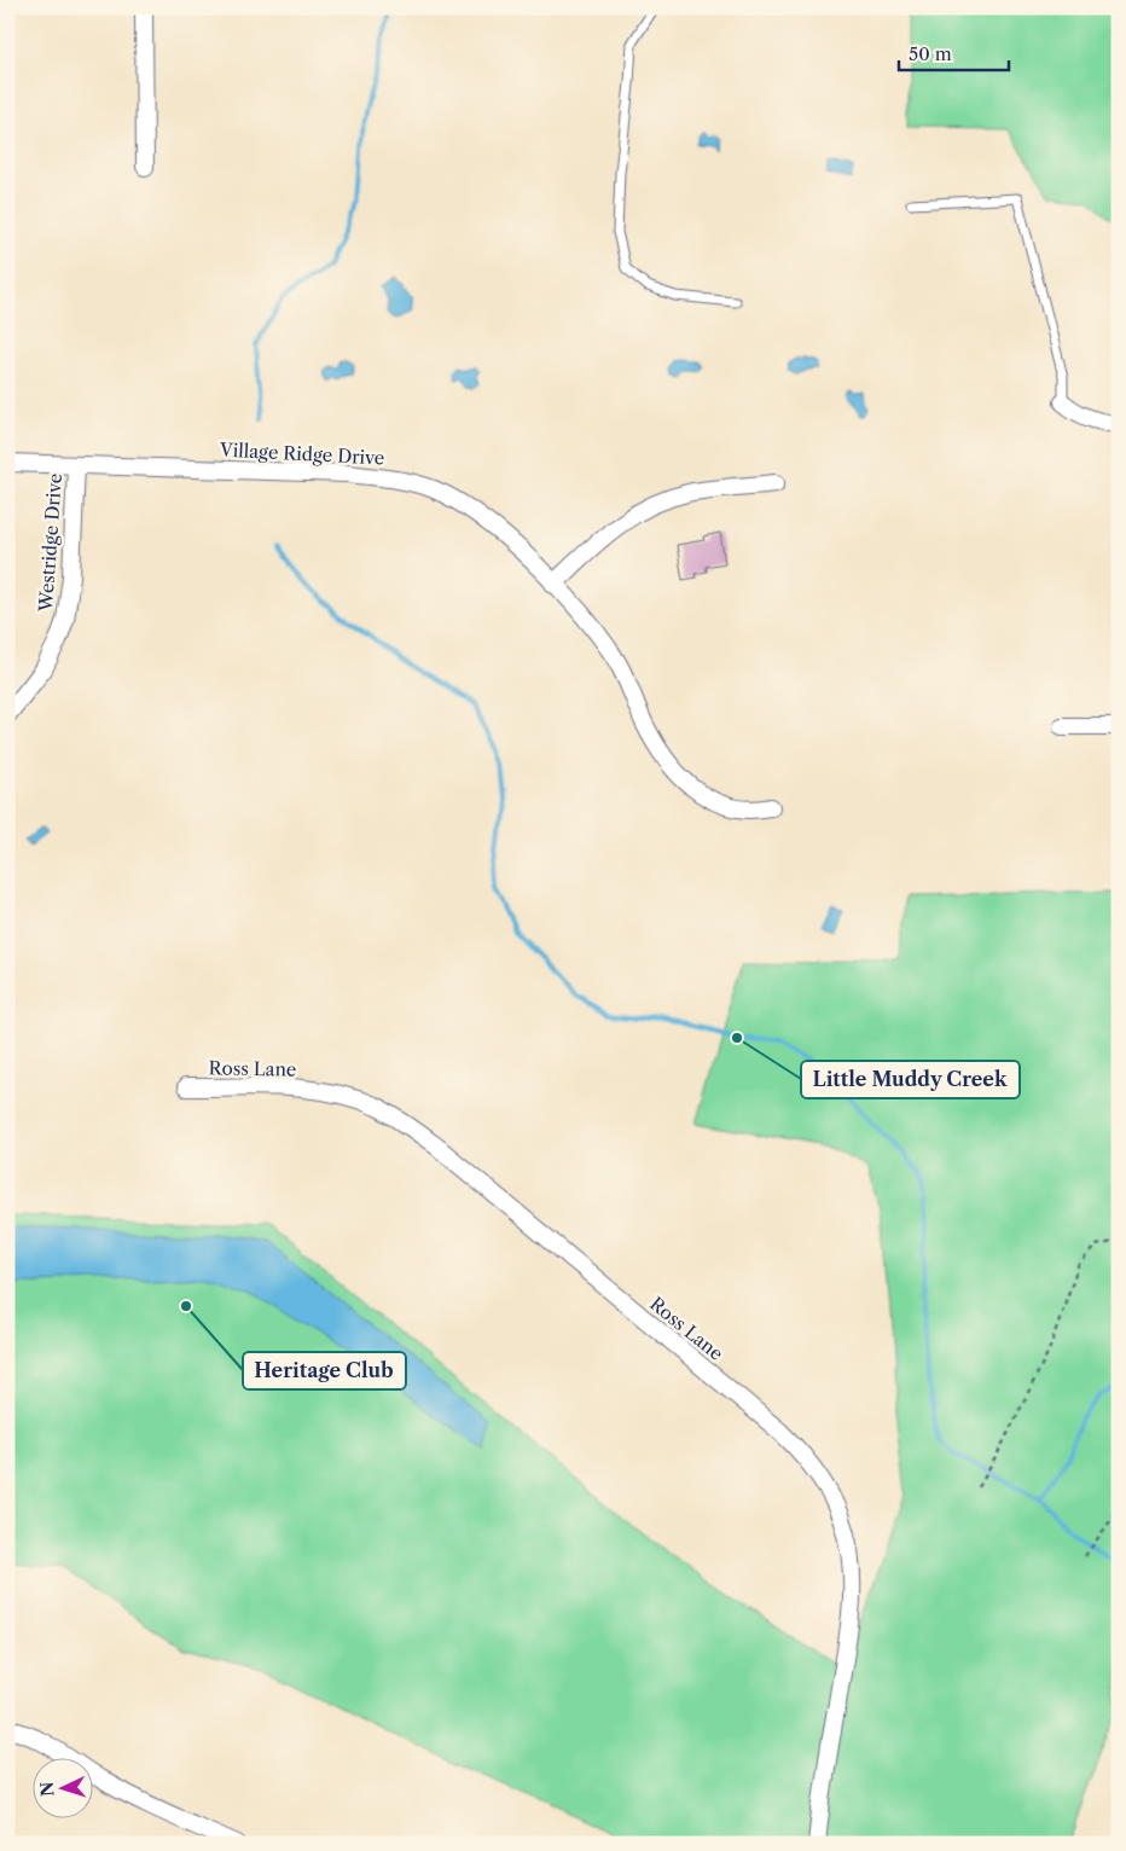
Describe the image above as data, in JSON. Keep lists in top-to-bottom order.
{
  "streets": {
    "street": ["Village Ridge Drive", "Westridge Drive", "Ross Lane"]
  },
  "crossings": [
    ["Village Ridge Drive", "Westridge Drive"]
  ],
  "places": ["Little Muddy Creek", "Heritage Club"],
  "scale_bar": "50 m",
  "north": "left"
}
